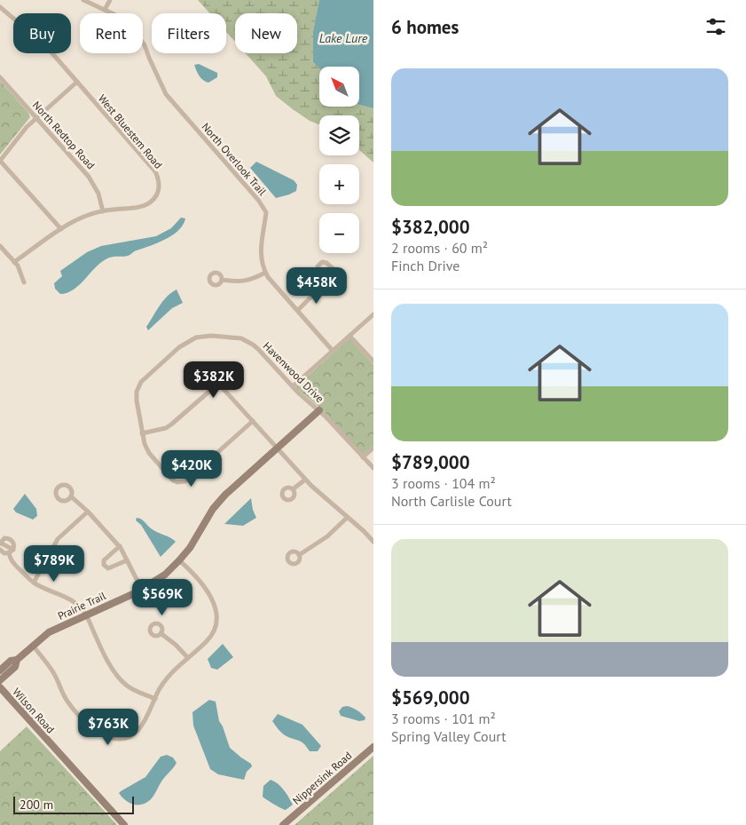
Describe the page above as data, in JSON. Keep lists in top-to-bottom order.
{
  "streets": {
    "street": [
      "West Bluestem Road",
      "North Redtop Road",
      "North Overlook Trail",
      "Havenwood Drive",
      "Prairie Trail",
      "Wilson Road",
      "Nippersink Road"
    ]
  },
  "crossings": [
    ["West Bluestem Road", "North Redtop Road"],
    ["Havenwood Drive", "Prairie Trail"]
  ],
  "water": ["Lake Lure"],
  "scale_bar": "200 m",
  "north": "top left",
  "page": {
    "heading": "6 homes",
    "chip": [
      "Buy",
      "Rent",
      "Filters",
      "New"
    ],
    "list": [
      {
        "name": "$382,000",
        "note": "2 rooms · 60 m² · Finch Drive"
      },
      {
        "name": "$789,000",
        "note": "3 rooms · 104 m² · North Carlisle Court"
      },
      {
        "name": "$569,000",
        "note": "3 rooms · 101 m² · Spring Valley Court"
      }
    ],
    "map_buttons": ["+", "−"],
    "price": [
      "$458K",
      "$382K",
      "$420K",
      "$789K",
      "$569K",
      "$763K"
    ],
    "scale": "200 m"
  }
}
